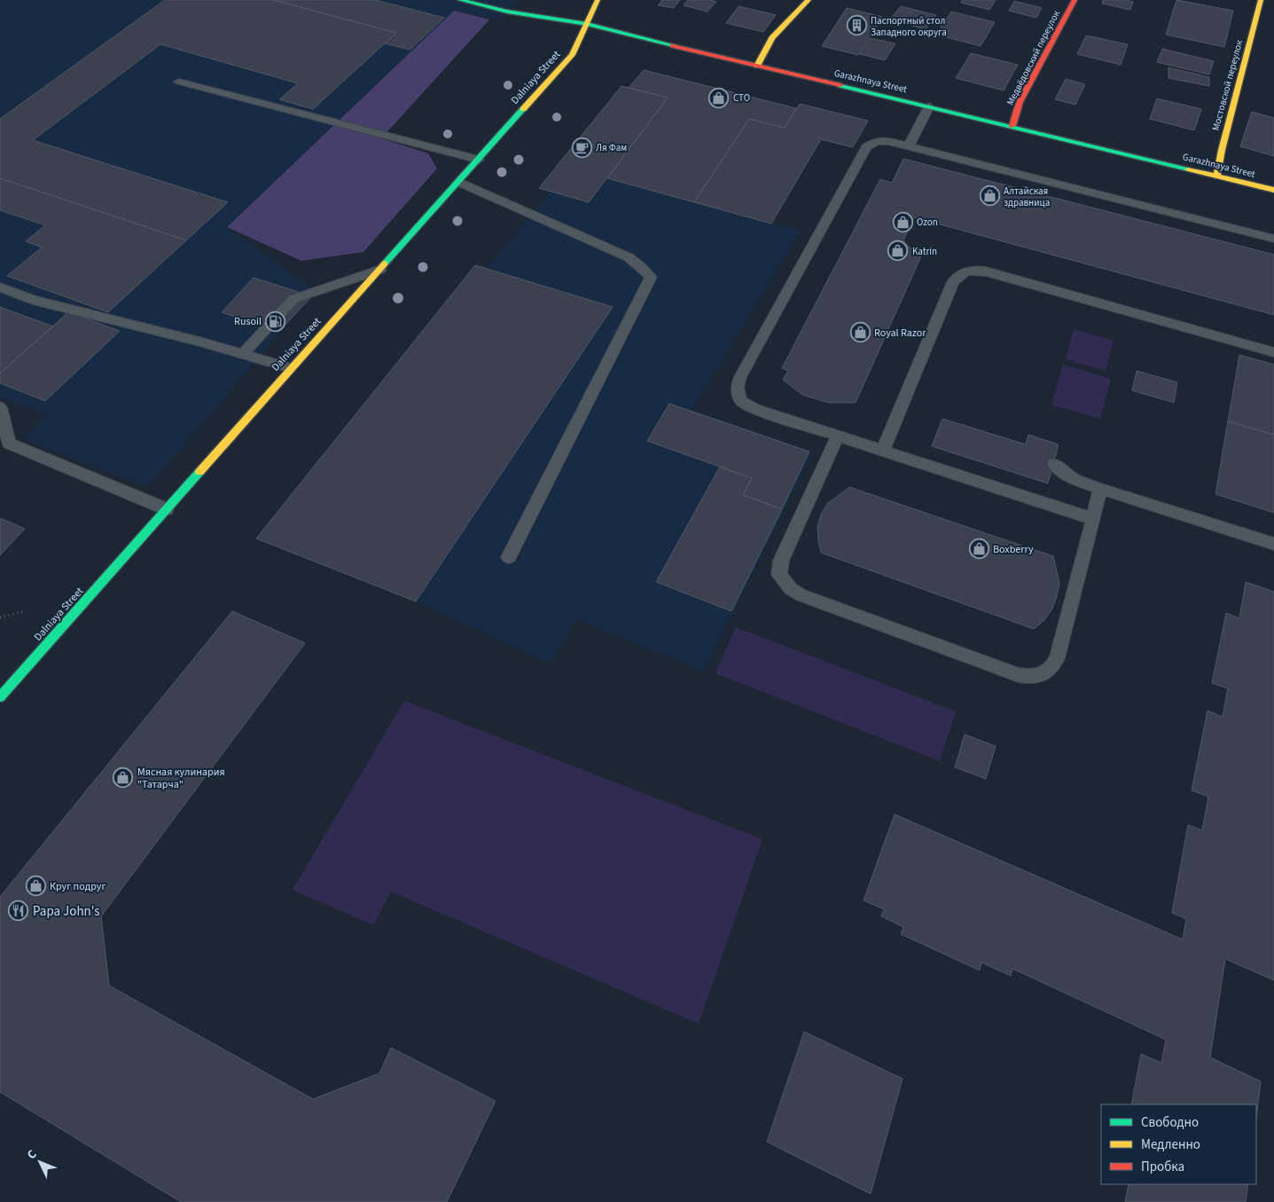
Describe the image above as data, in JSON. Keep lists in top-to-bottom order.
{
  "streets": {
    "street": [
      "Медвёдовский переулок",
      "Dalniaya Street",
      "Garazhnaya Street",
      "Мостовской переулок"
    ]
  },
  "crossings": [
    ["Медвёдовский переулок", "Garazhnaya Street"],
    ["Dalniaya Street", "Garazhnaya Street"],
    ["Garazhnaya Street", "Мостовской переулок"]
  ],
  "places": {
    "building": ["Паспортный стол Западного округа"],
    "shop": [
      "СТО",
      "Алтайская здравница",
      "Ozon",
      "Katrin",
      "Royal Razor",
      "Boxberry",
      "Мясная кулинария \"Татарча\"",
      "Круг подруг"
    ],
    "cafe": ["Ля Фам"],
    "fuel station": ["Rusoil"],
    "restaurant": ["Papa John's"]
  },
  "legend": ["Свободно", "Медленно", "Пробка"],
  "north": "top left"
}
